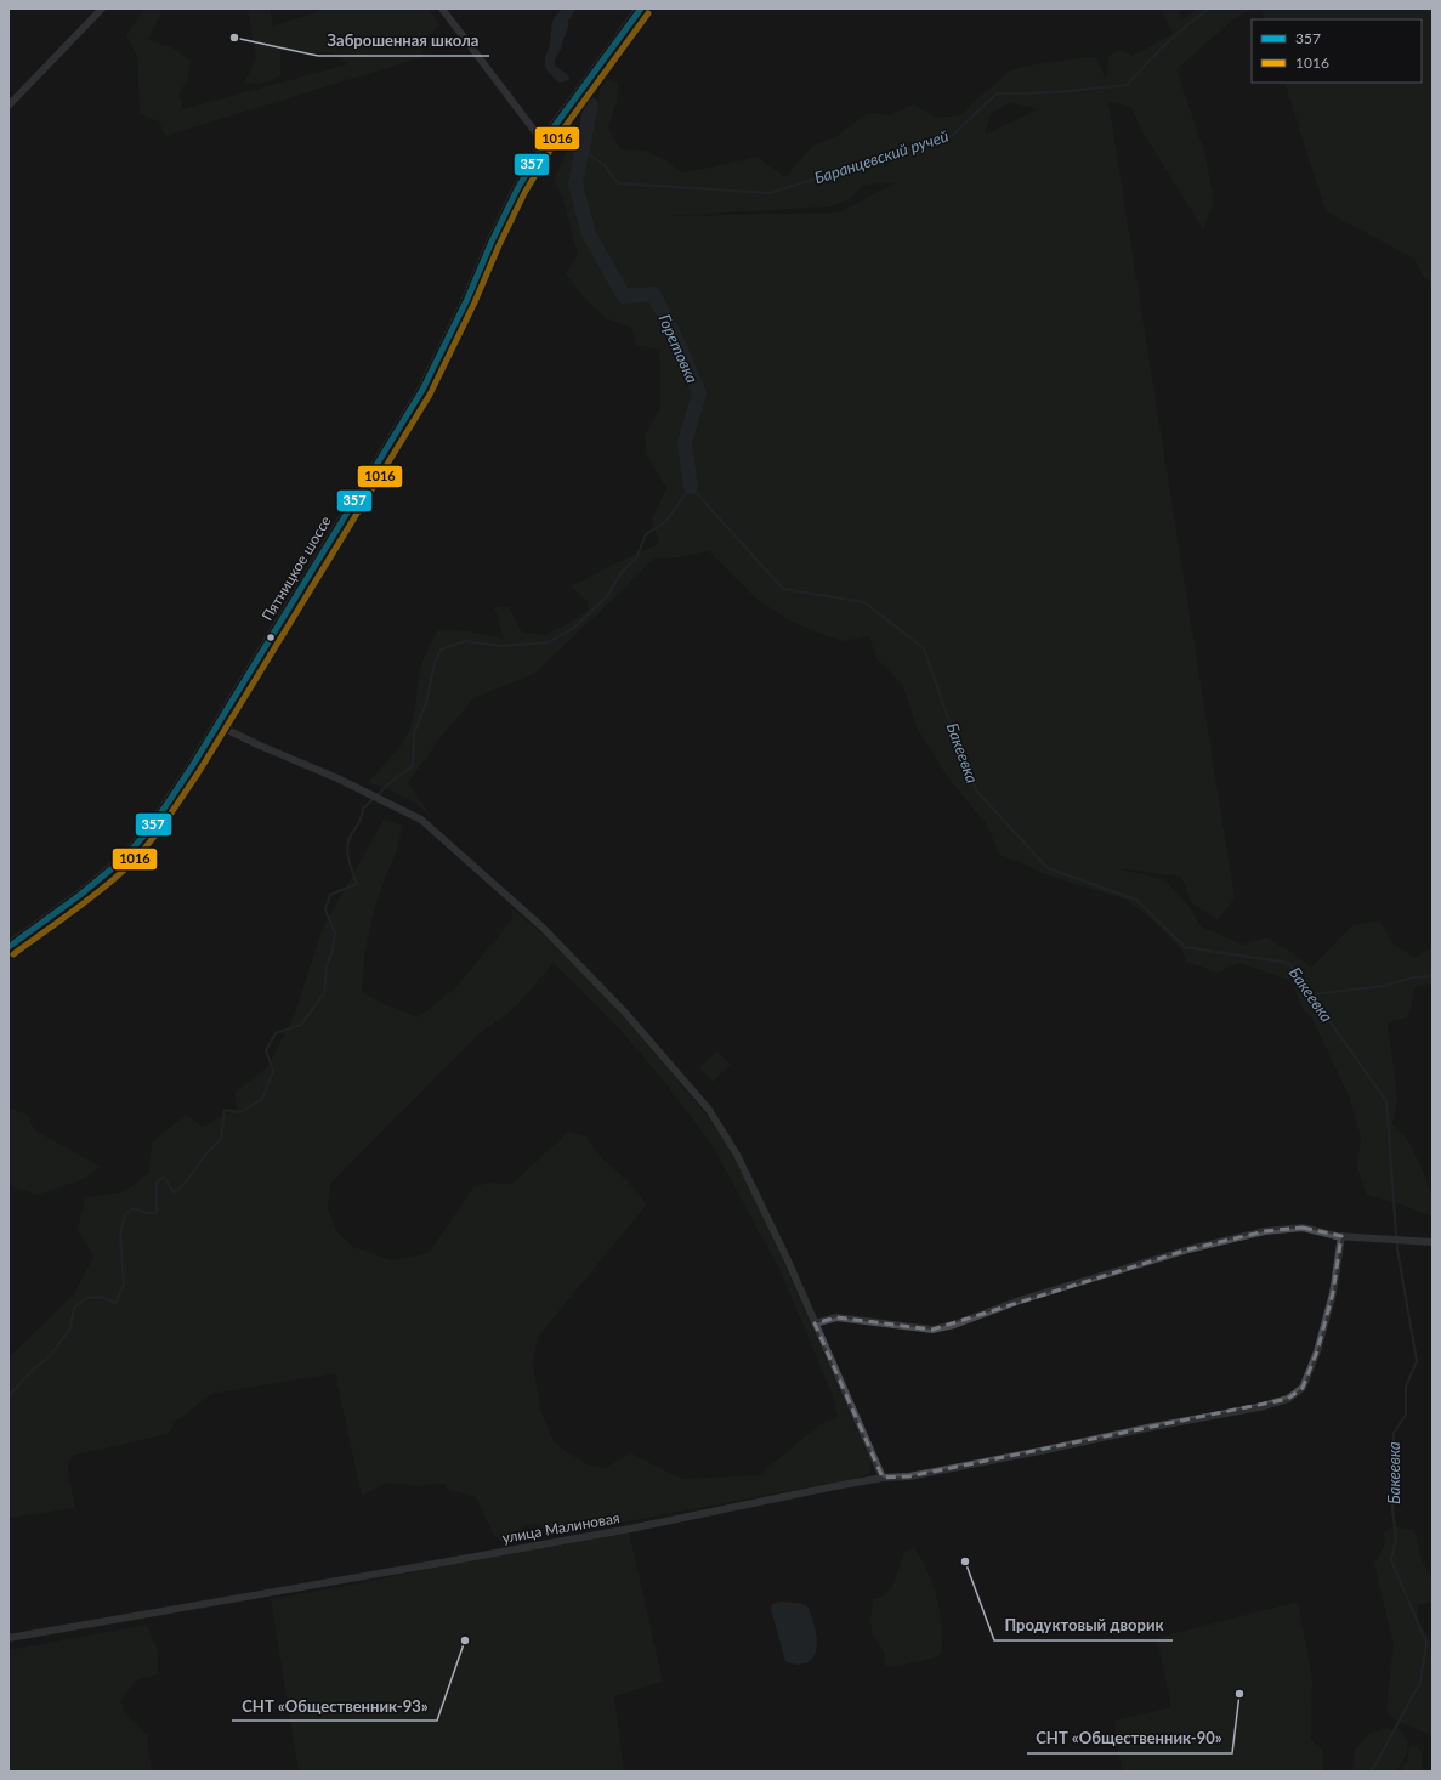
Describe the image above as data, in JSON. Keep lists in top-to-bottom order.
{
  "streets": {
    "main road": ["Пятницкое шоссе"],
    "street": ["улица Малиновая"]
  },
  "water": ["Баранцевский ручей", "Горетовка", "Бакеевка"],
  "places": [
    "Заброшенная школа",
    "Продуктовый дворик",
    "СНТ «Общественник-93»",
    "СНТ «Общественник-90»"
  ],
  "lines": ["transit line 357", "transit line 1016"],
  "legend": ["357", "1016"]
}
